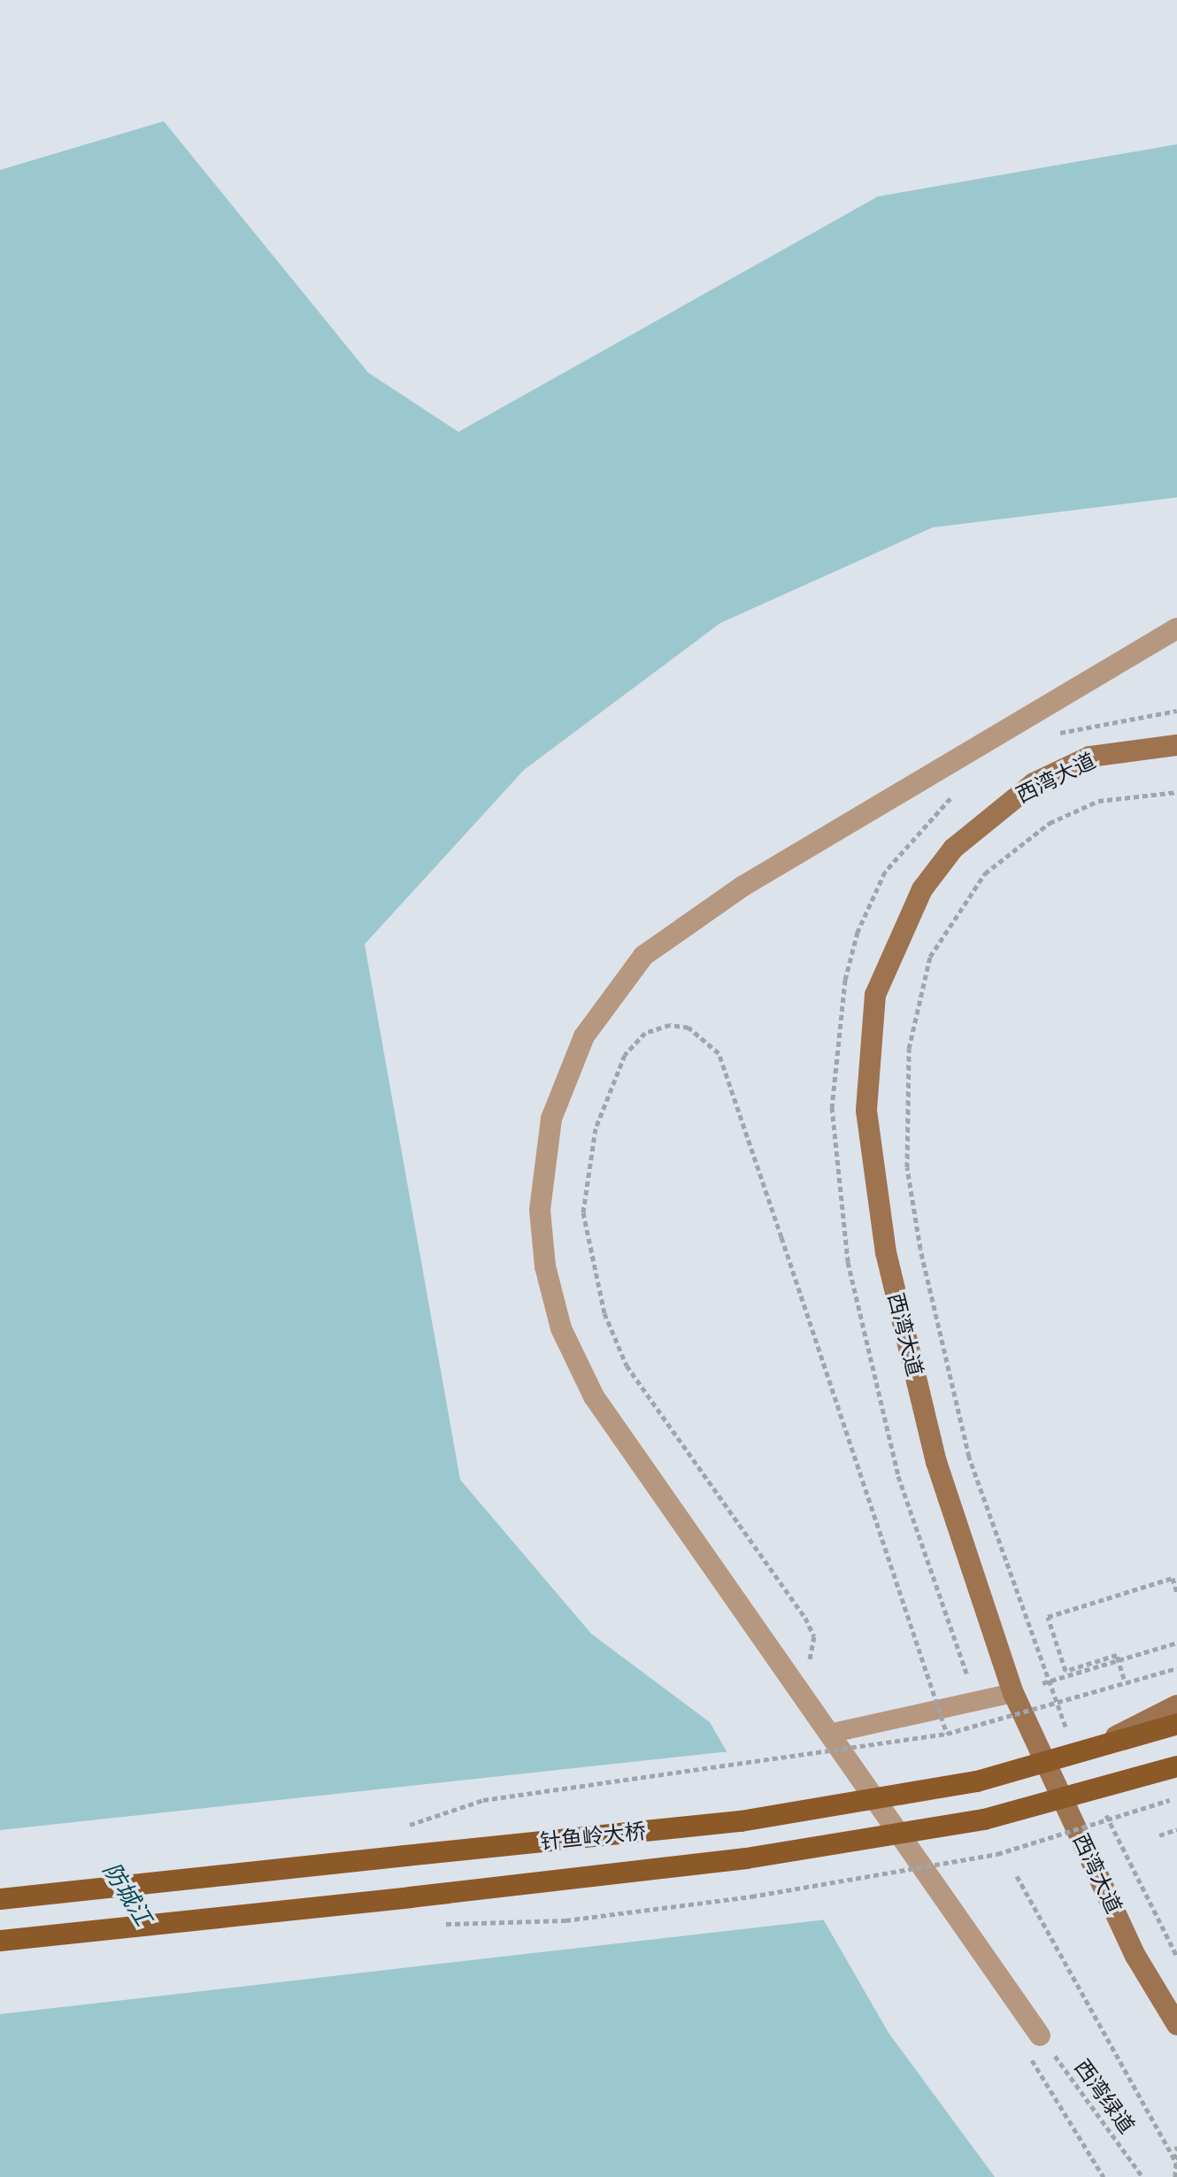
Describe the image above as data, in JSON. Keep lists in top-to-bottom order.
{
  "streets": {
    "main road": ["西湾大道", "针鱼岭大桥"],
    "path": ["西湾绿道"]
  },
  "water": ["防城江"]
}
